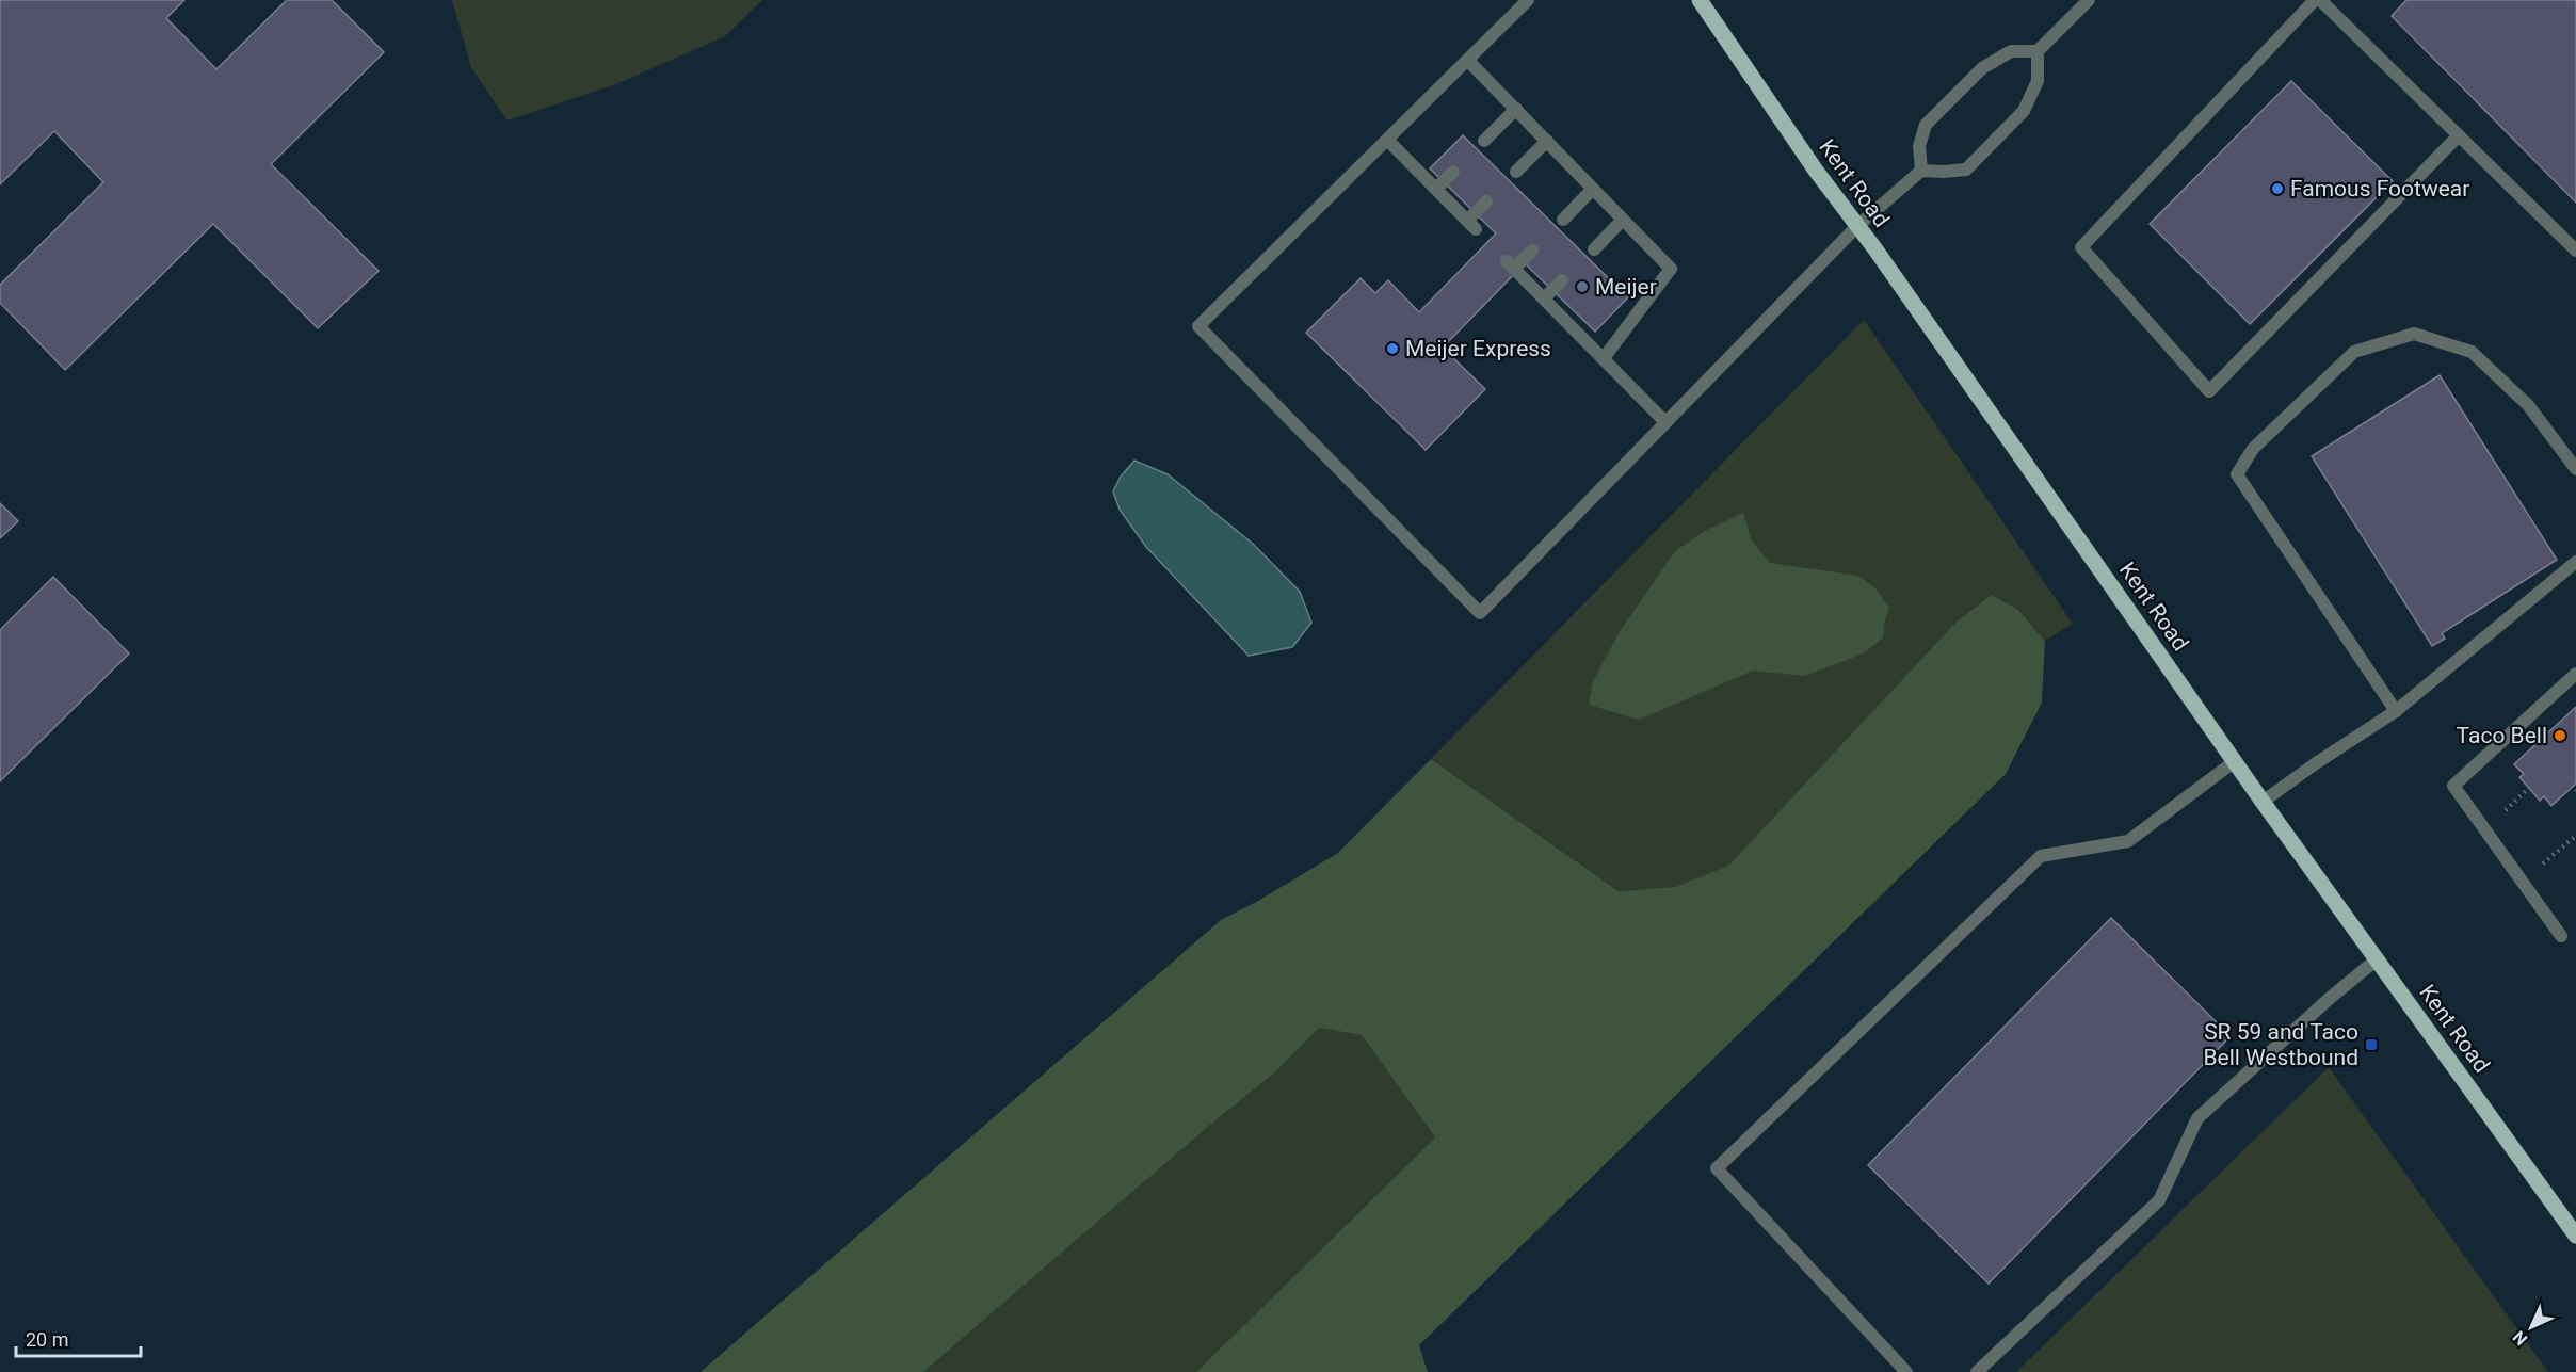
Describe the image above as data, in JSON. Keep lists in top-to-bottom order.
{
  "streets": {
    "main road": ["Kent Road"]
  },
  "places": {
    "other": [
      "Famous Footwear",
      "Meijer",
      "Meijer Express",
      "Taco Bell"
    ],
    "transit": ["SR 59 and Taco Bell Westbound"]
  },
  "scale_bar": "20 m",
  "north": "bottom left"
}
